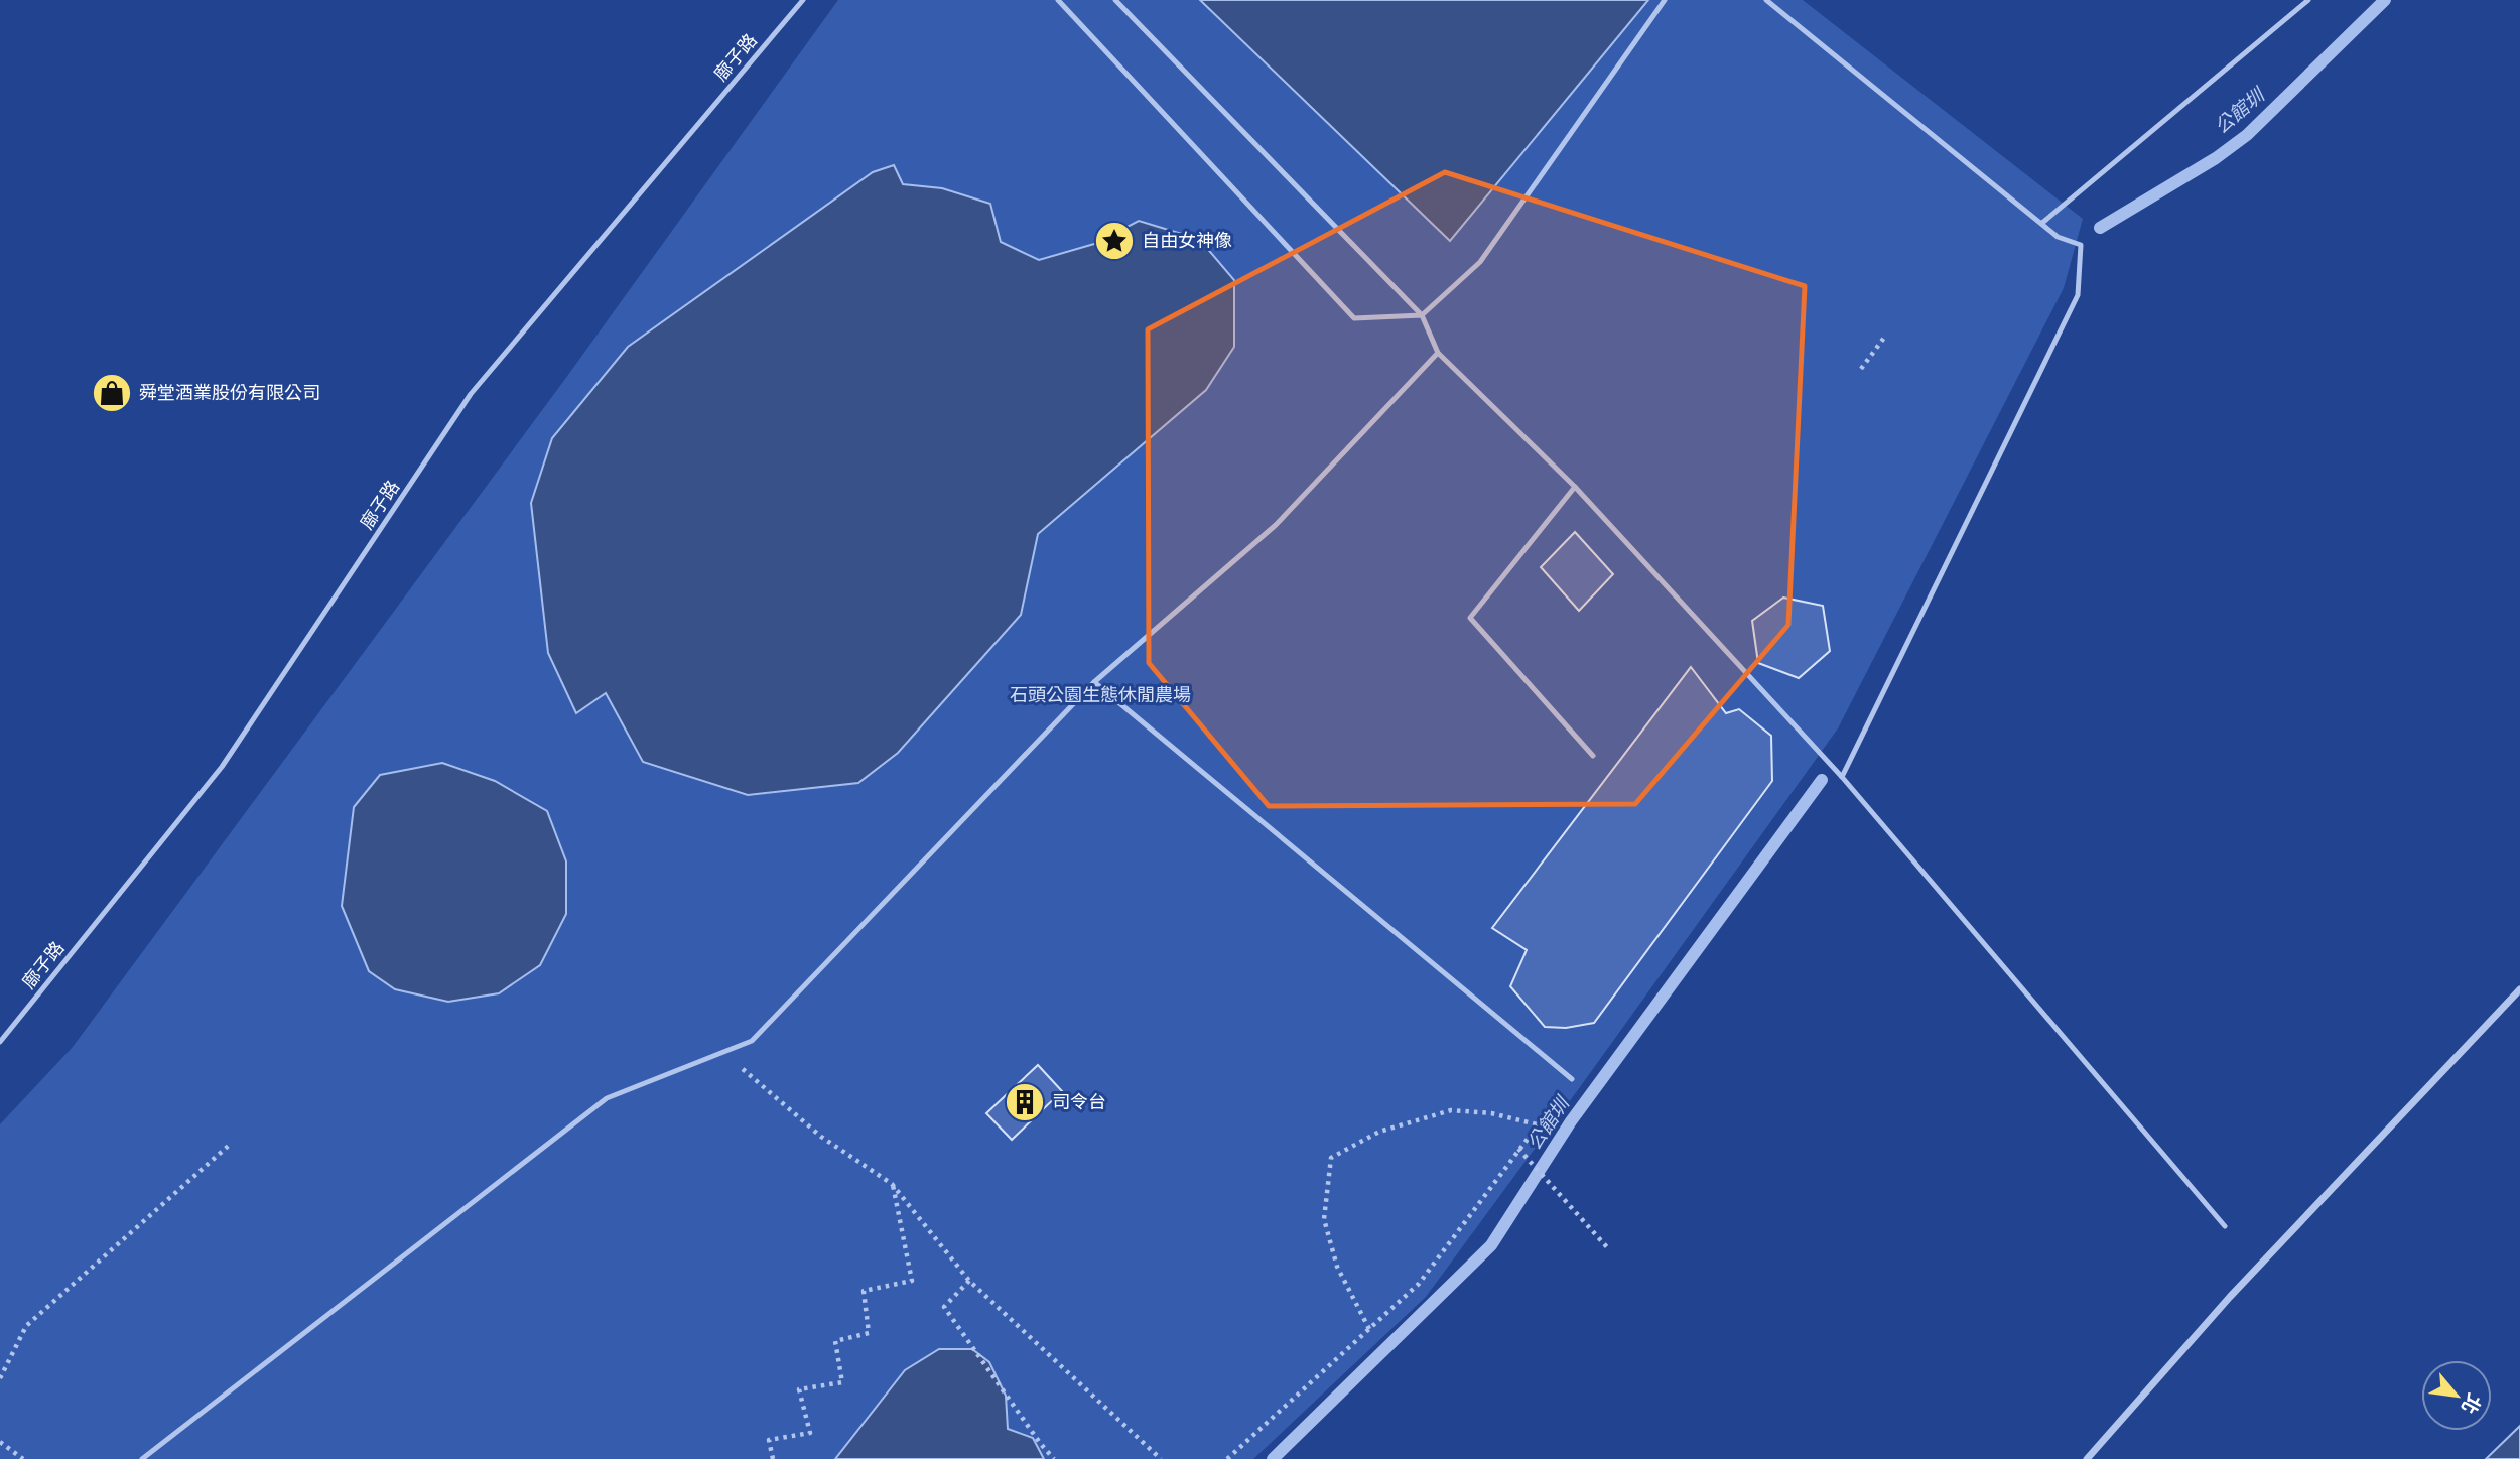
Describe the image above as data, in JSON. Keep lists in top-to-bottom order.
{
  "streets": {
    "lane": ["廍子路"]
  },
  "water": ["公館圳"],
  "parks": ["石頭公園生態休閒農場"],
  "places": {
    "place": ["自由女神像"],
    "shop": ["舜堂酒業股份有限公司"],
    "building": ["司令台"]
  },
  "north": "bottom right"
}
